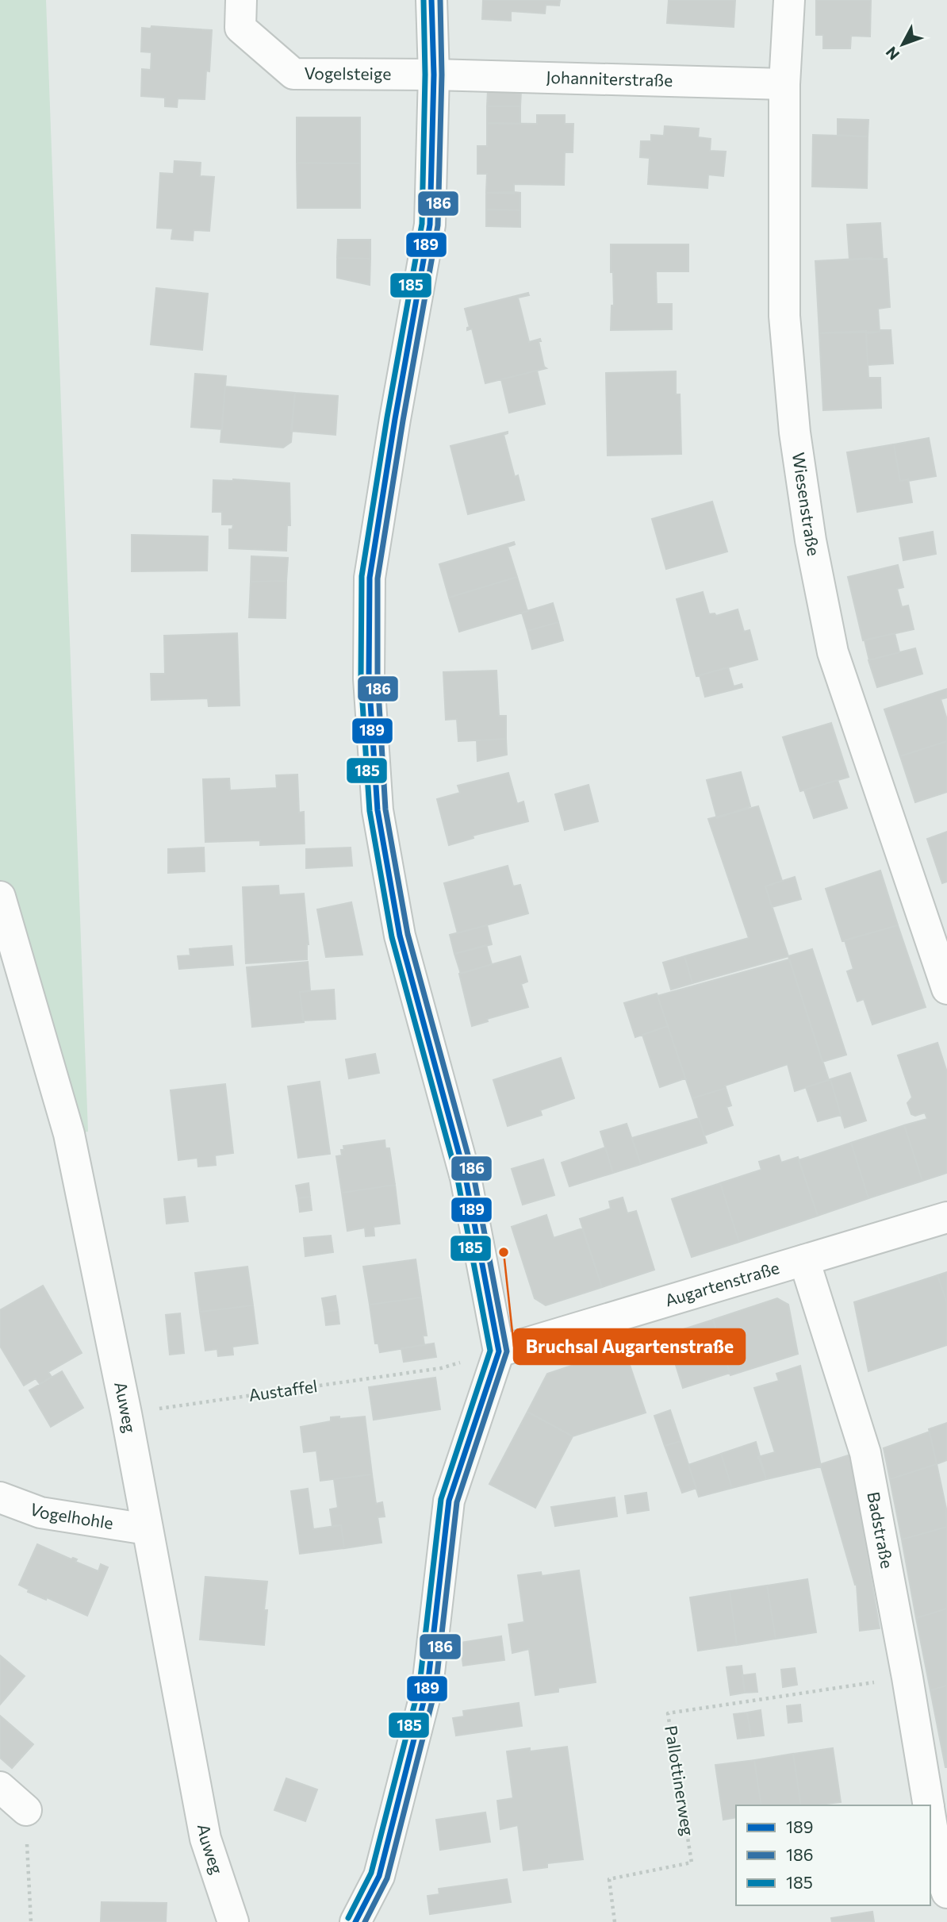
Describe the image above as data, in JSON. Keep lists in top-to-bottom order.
{
  "streets": {
    "street": [
      "Vogelsteige",
      "Johanniterstraße",
      "Wiesenstraße",
      "Augartenstraße",
      "Auweg",
      "Vogelhohle",
      "Badstraße"
    ],
    "path": ["Austaffel", "Pallottinerweg"]
  },
  "crossings": [
    ["Vogelsteige", "Johanniterstraße"],
    ["Johanniterstraße", "Wiesenstraße"],
    ["Augartenstraße", "Badstraße"],
    ["Austaffel", "Auweg"],
    ["Auweg", "Vogelhohle"],
    ["Badstraße", "Pallottinerweg"]
  ],
  "places": ["Bruchsal Augartenstraße"],
  "lines": ["transit line 189", "transit line 186", "transit line 185"],
  "legend": ["189", "186", "185"],
  "north": "bottom left"
}
